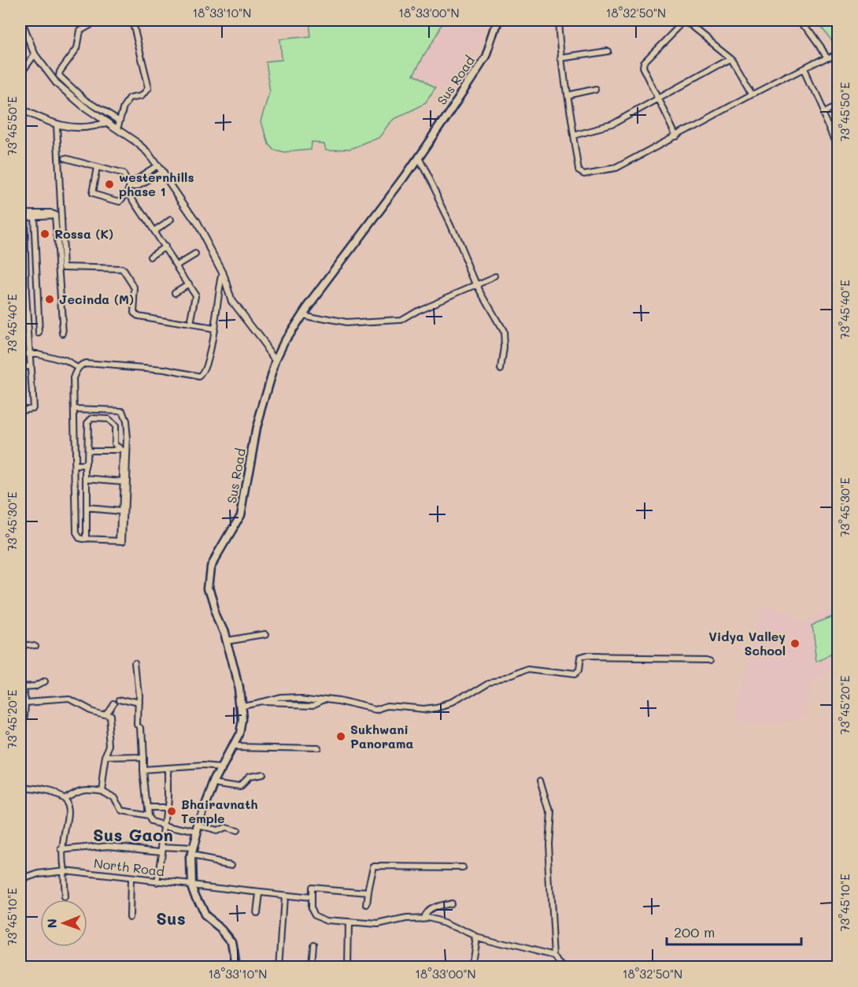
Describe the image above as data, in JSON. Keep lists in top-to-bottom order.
{
  "streets": {
    "main road": ["Sus Road"],
    "street": ["North Road"]
  },
  "crossings": [
    ["Sus Road", "North Road"]
  ],
  "districts": ["Sus Gaon", "Sus"],
  "places": [
    "westernhills phase 1",
    "Rossa (K)",
    "Jecinda (M)",
    "Vidya Valley School",
    "Sukhwani Panorama",
    "Bhairavnath Temple"
  ],
  "scale_bar": "200 m",
  "north": "left",
  "coordinates": [
    "18°33'10\"N",
    "18°33'00\"N",
    "18°32'50\"N",
    "73°45'50\"E",
    "73°45'40\"E",
    "73°45'30\"E",
    "73°45'20\"E",
    "73°45'10\"E"
  ]
}
